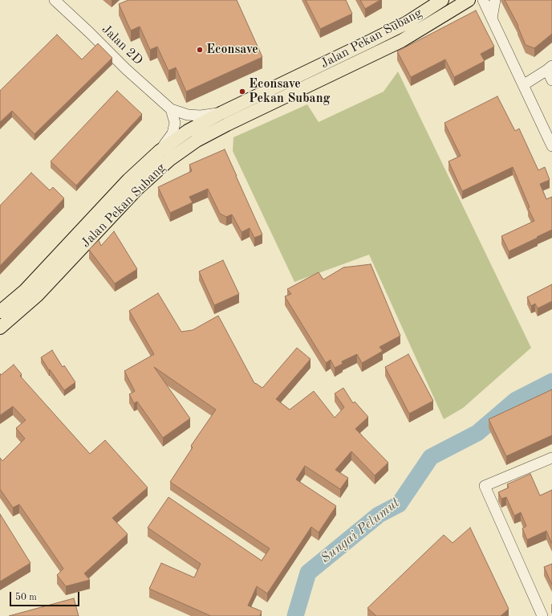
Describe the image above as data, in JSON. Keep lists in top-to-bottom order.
{
  "streets": {
    "main road": ["Jalan Pekan Subang"],
    "street": ["Jalan 2D"]
  },
  "crossings": [
    ["Jalan Pekan Subang", "Jalan 2D"]
  ],
  "water": ["Sungai Pelumut"],
  "places": ["Econsave", "Econsave Pekan Subang"],
  "scale_bar": "50 m"
}
